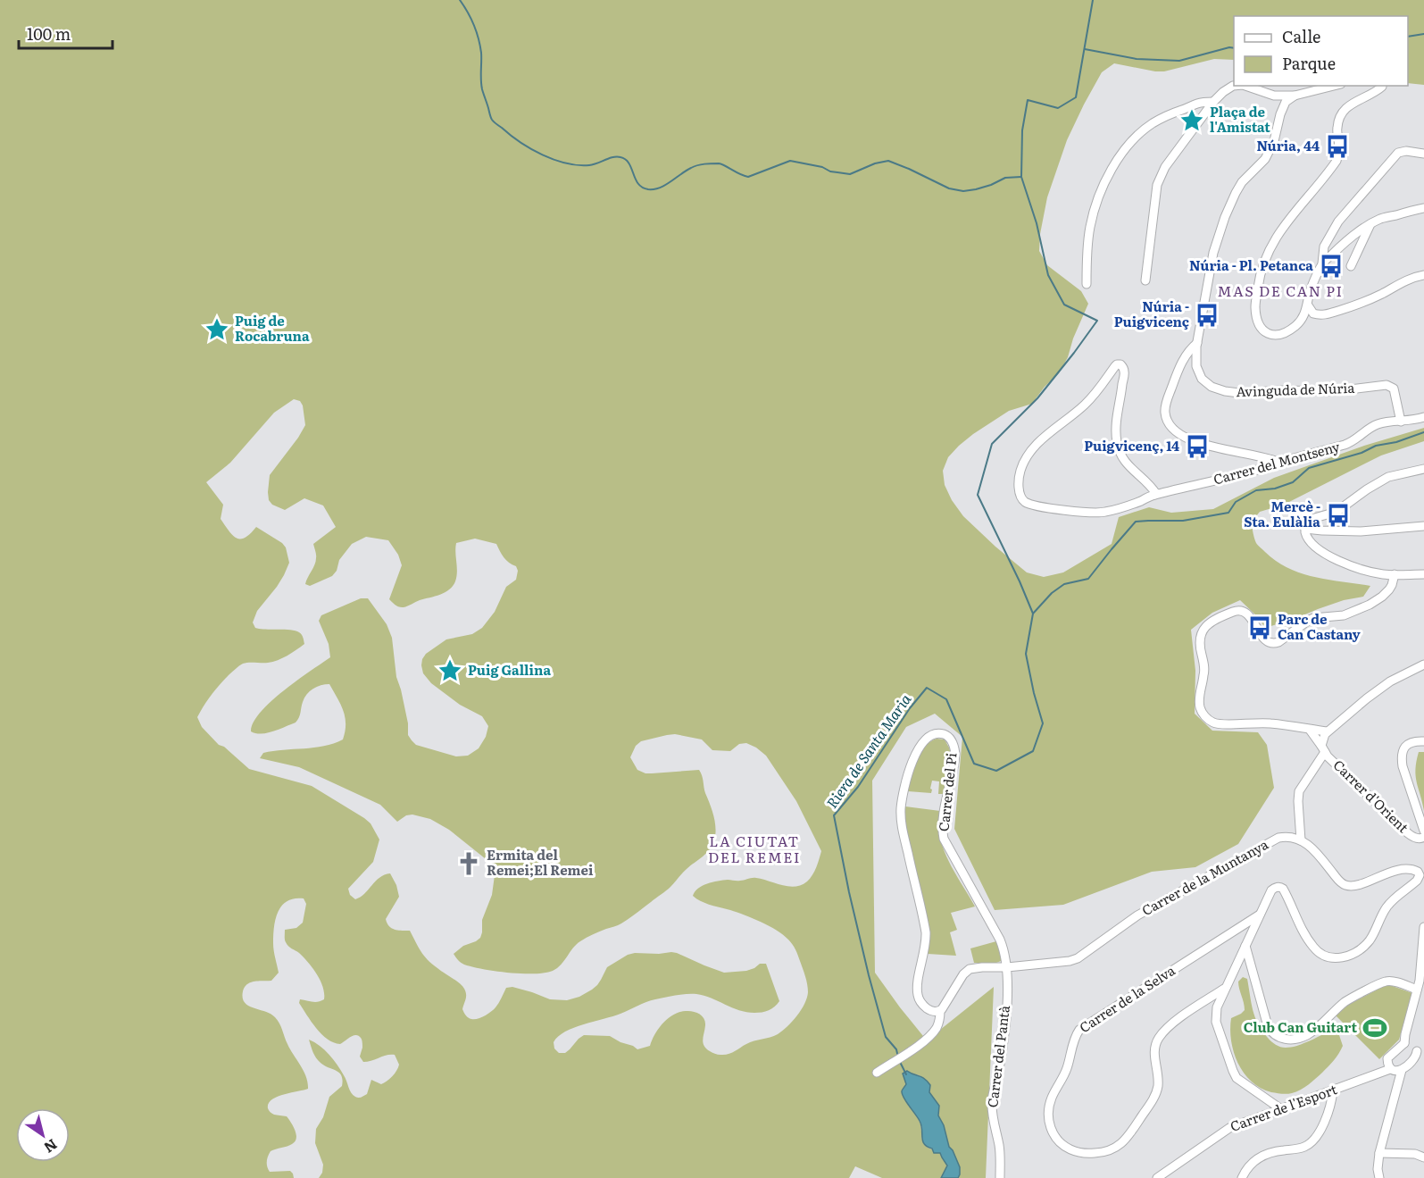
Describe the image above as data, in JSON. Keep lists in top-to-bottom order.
{
  "streets": {
    "street": [
      "Avinguda de Núria",
      "Carrer del Montseny",
      "Carrer del Pi",
      "Carrer d'Orient",
      "Carrer de la Muntanya",
      "Carrer de la Selva",
      "Carrer del Pantà",
      "Carrer de l'Esport"
    ]
  },
  "crossings": [
    ["Avinguda de Núria", "Carrer del Montseny"],
    ["Carrer del Pi", "Carrer de la Muntanya"],
    ["Carrer del Pi", "Carrer del Pantà"],
    ["Carrer de la Muntanya", "Carrer del Pantà"]
  ],
  "districts": ["MAS DE CAN PI", "LA CIUTAT DEL REMEI"],
  "water": ["Riera de Santa Maria"],
  "places": {
    "place": ["Plaça de l'Amistat", "Puig de Rocabruna", "Puig Gallina"],
    "bus stop": [
      "Núria, 44",
      "Núria - Pl. Petanca",
      "Núria - Puigvicenç",
      "Puigvicenç, 14",
      "Mercè - Sta. Eulàlia",
      "Parc de Can Castany"
    ],
    "church": ["Ermita del Remei;El Remei"],
    "sports": ["Club Can Guitart"]
  },
  "legend": ["Calle", "Parque"],
  "scale_bar": "100 m",
  "north": "bottom right"
}
